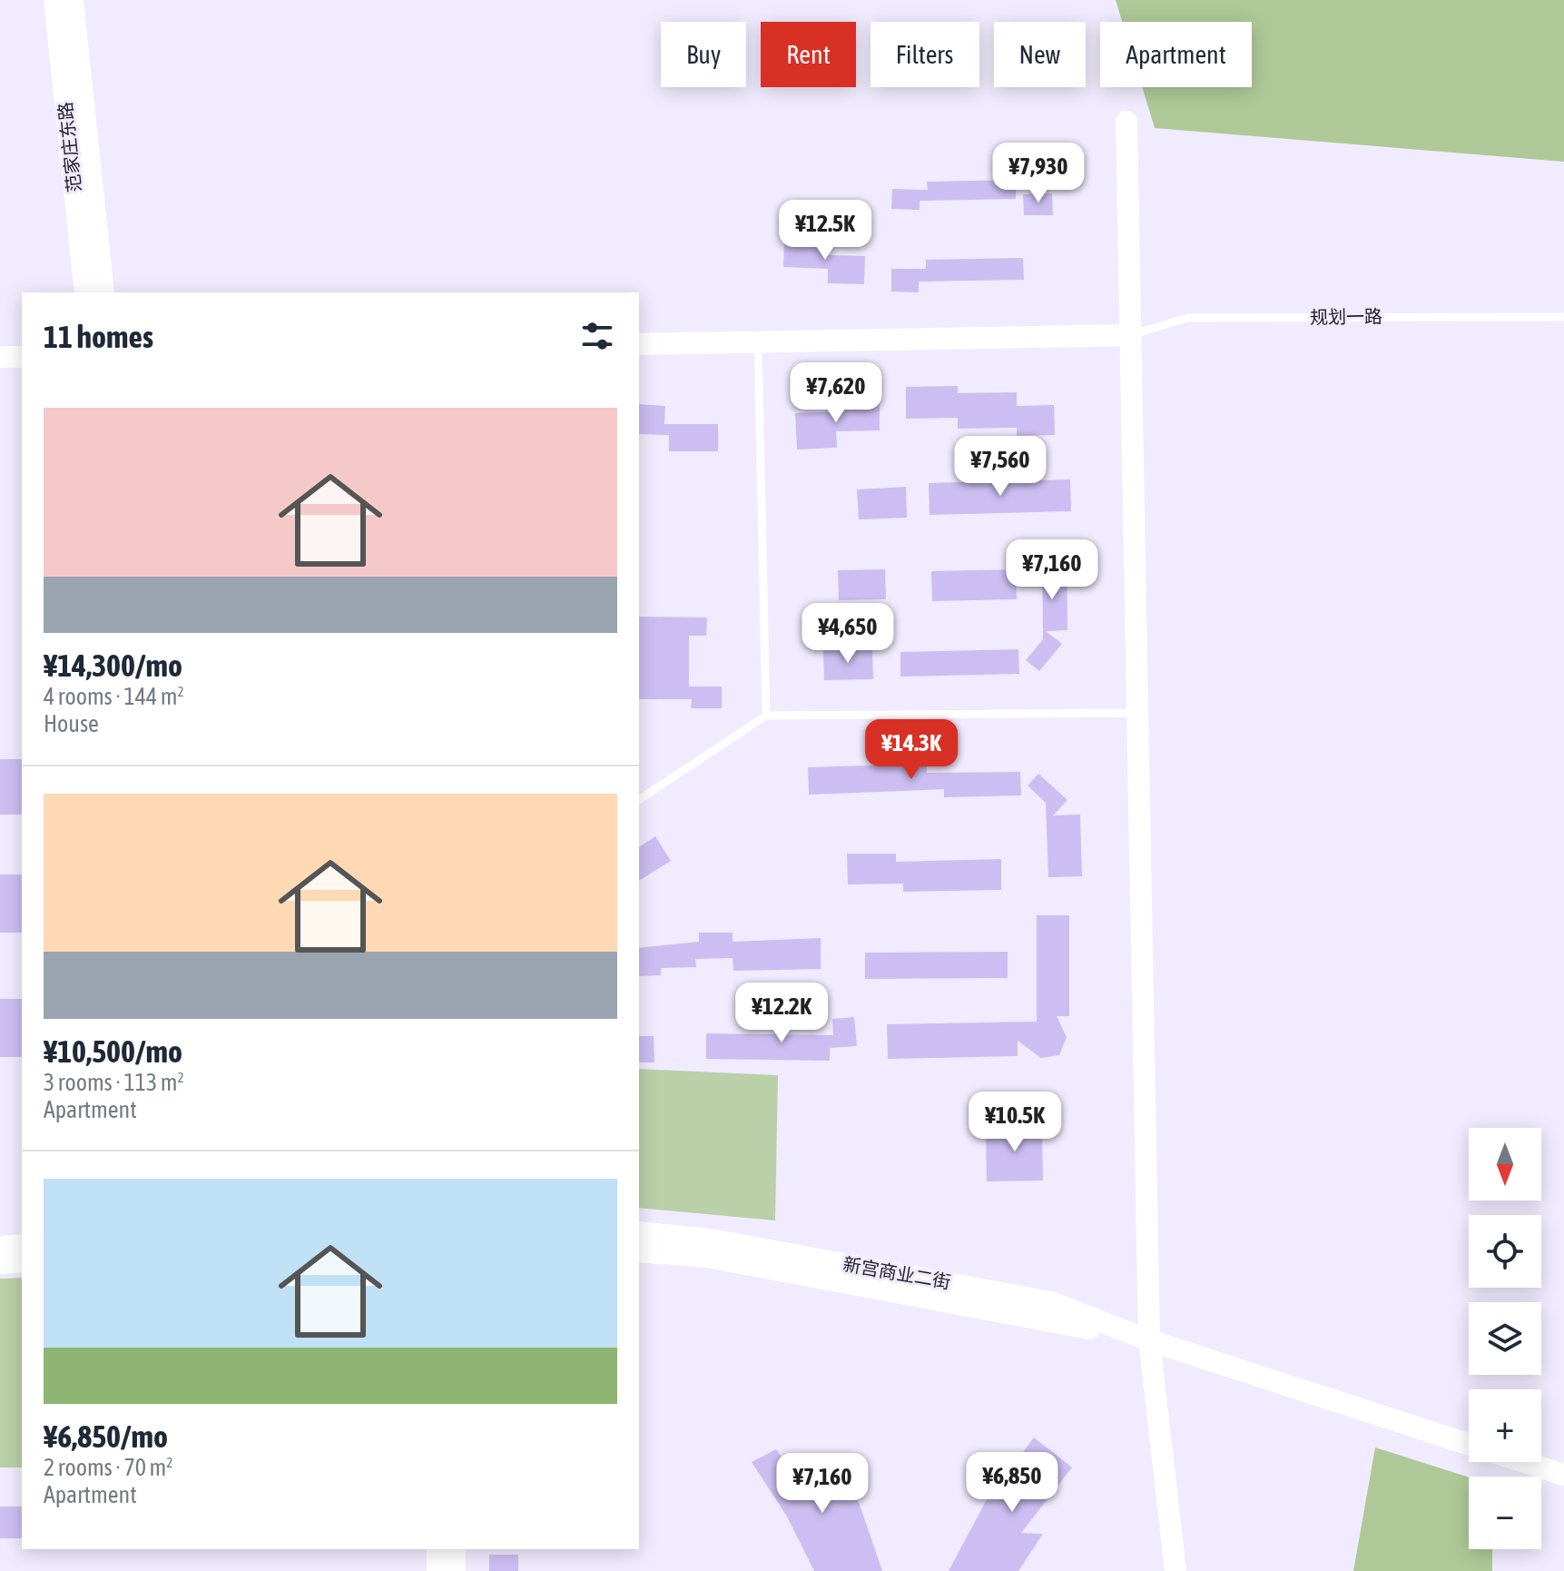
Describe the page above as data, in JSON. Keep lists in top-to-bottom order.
{
  "streets": {
    "street": ["范家庄东路", "新宫商业二街"],
    "lane": ["规划一路"]
  },
  "north": "bottom",
  "page": {
    "chip": [
      "Buy",
      "Rent",
      "Filters",
      "New",
      "Apartment"
    ],
    "price": [
      "¥7,930",
      "¥12.5K",
      "¥7,620",
      "¥7,560",
      "¥7,160",
      "¥4,650",
      "¥14.3K",
      "¥12.2K",
      "¥10.5K",
      "¥6,850",
      "¥7,160"
    ],
    "heading": "11 homes",
    "list": [
      {
        "name": "¥14,300/mo",
        "note": "4 rooms · 144 m² · House"
      },
      {
        "name": "¥10,500/mo",
        "note": "3 rooms · 113 m² · Apartment"
      },
      {
        "name": "¥6,850/mo",
        "note": "2 rooms · 70 m² · Apartment"
      }
    ],
    "map_buttons": ["+", "−"]
  }
}
